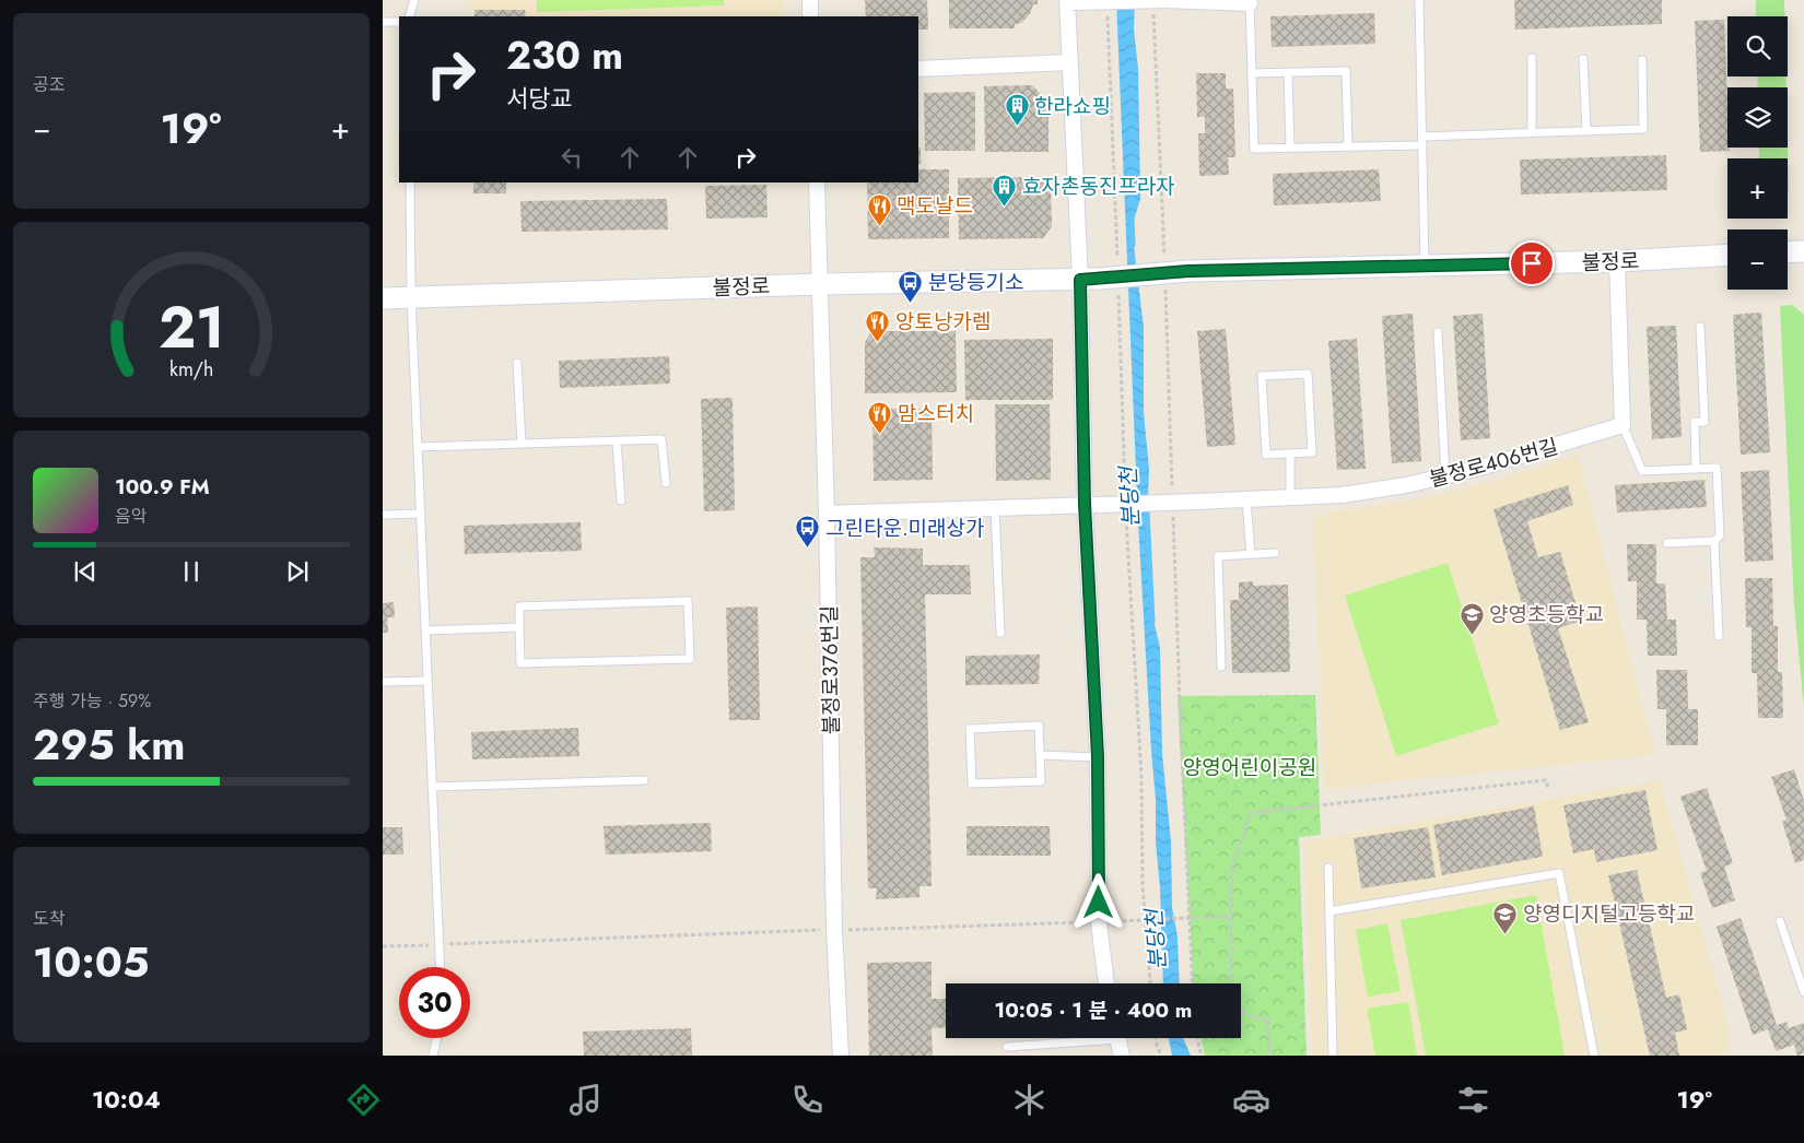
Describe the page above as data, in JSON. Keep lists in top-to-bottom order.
{
  "streets": {
    "main road": ["불정로"],
    "street": ["불정로406번길", "불정로376번길"]
  },
  "crossings": [
    ["불정로", "불정로376번길"],
    ["불정로406번길", "불정로376번길"]
  ],
  "water": ["분당천"],
  "parks": ["양영어린이공원"],
  "places": {
    "building": ["한라쇼핑", "효자촌동진프라자"],
    "restaurant": ["맥도날드", "앙토낭카렘", "맘스터치"],
    "bus stop": ["분당등기소", "그린타운.미래상가"],
    "school or university": ["양영초등학교", "양영디지털고등학교"]
  },
  "page": {
    "tile": [
      "공조",
      ["주행 가능 · 59%", "295 km"],
      ["도착", "10:05"]
    ],
    "map_buttons": ["+", "−"],
    "turn": ["230 m", "서당교"],
    "heat": ["−", "19°", "+"],
    "song": ["100.9 FM", "음악"],
    "limit": "30",
    "trip": "10:05 · 1 분 · 400 m",
    "tabs": ["10:04", "19°"],
    "gauge": ["21", "km/h"]
  }
}
